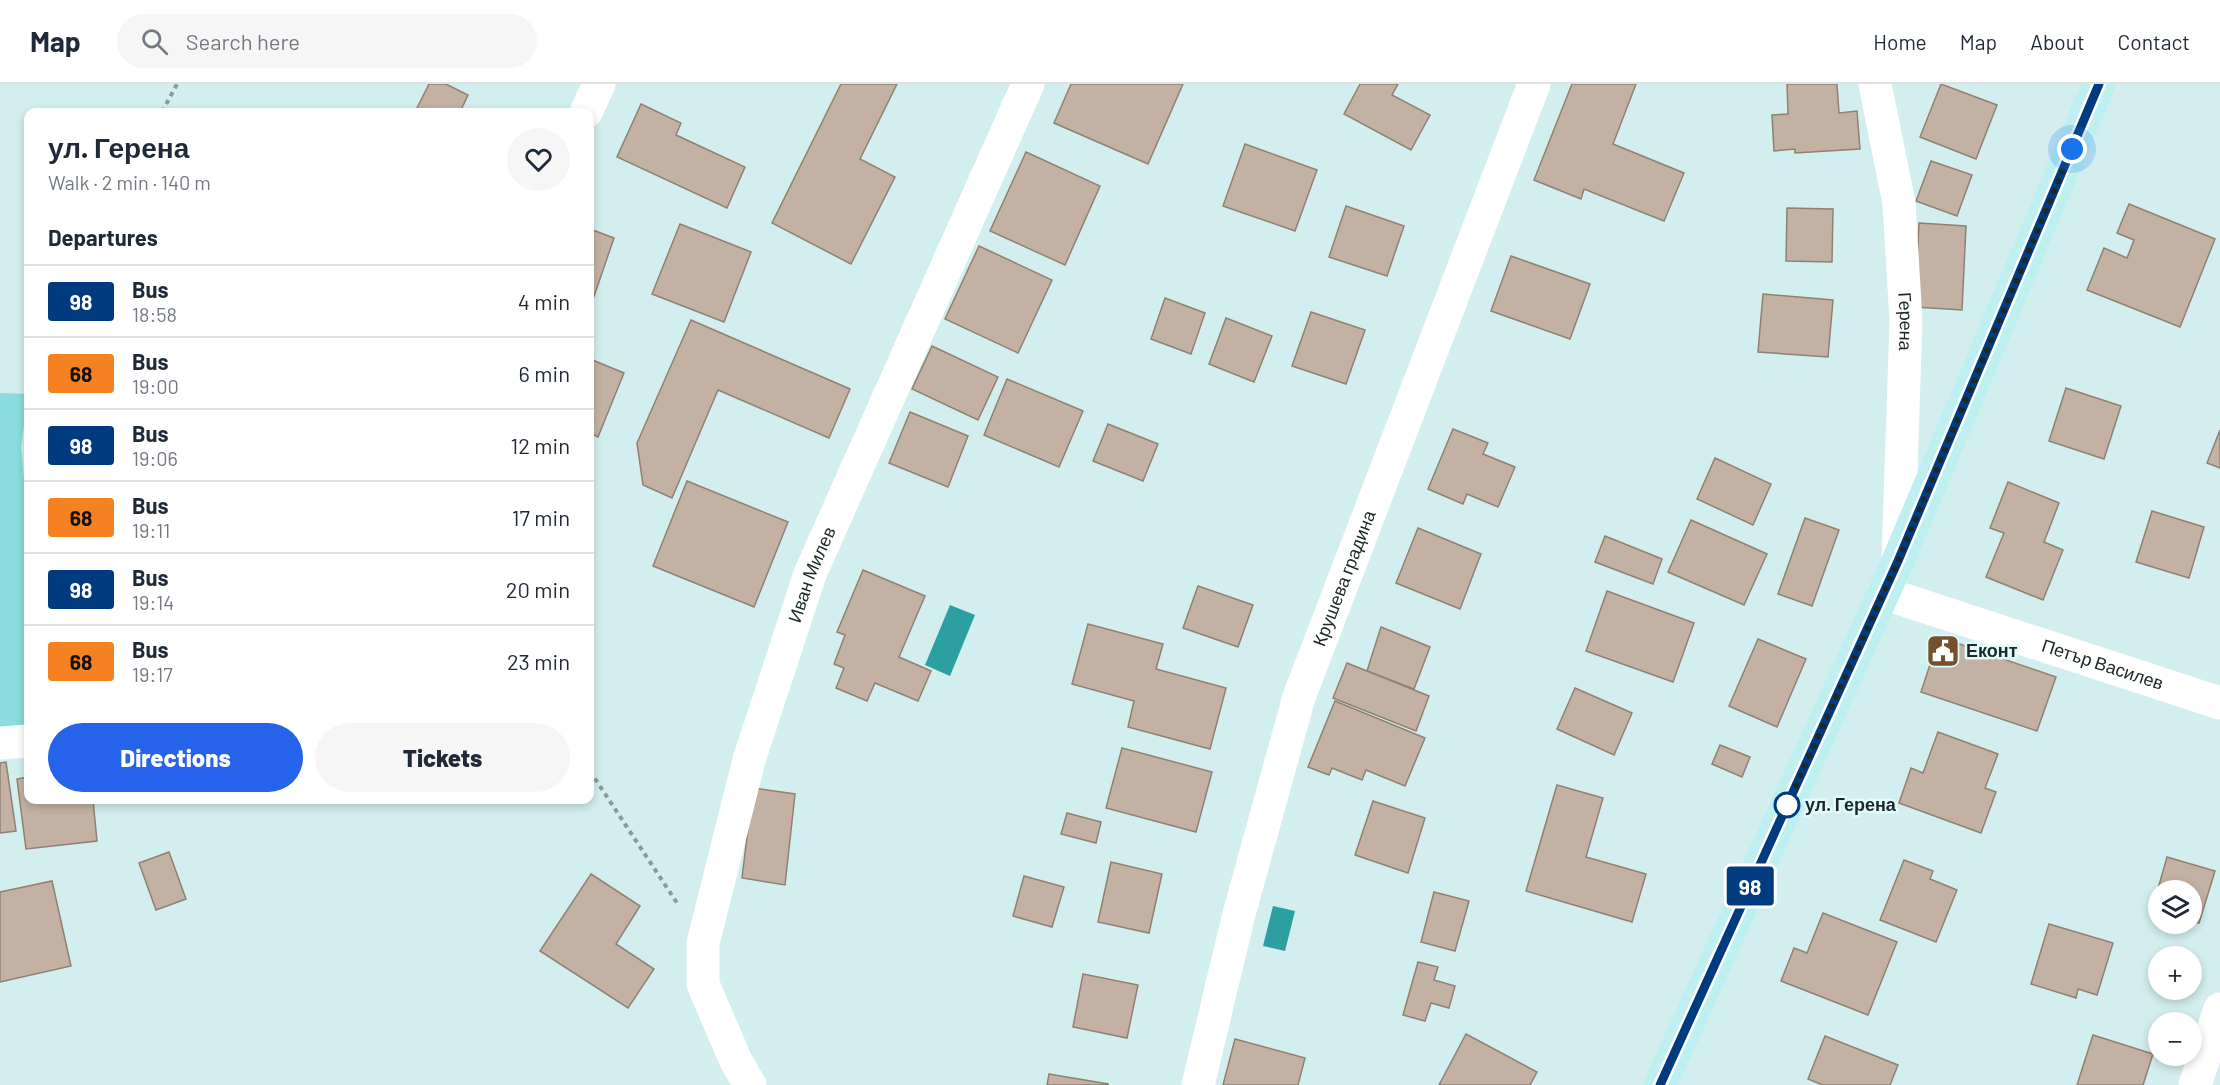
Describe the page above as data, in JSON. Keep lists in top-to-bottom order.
{
  "streets": {
    "street": [
      "Герена",
      "Иван Милев",
      "Крушева градина",
      "Петър Василев"
    ]
  },
  "places": {
    "public building": ["Еконт"],
    "other": ["ул. Герена"]
  },
  "lines": ["bus line 98"],
  "page": {
    "header": "Map",
    "search": "Search here",
    "nav": [
      "Home",
      "Map",
      "About",
      "Contact"
    ],
    "on_map": "98",
    "heading": [
      ["ул. Герена", "Walk · 2 min · 140 m"],
      "Departures"
    ],
    "list": [
      {
        "mark": "98",
        "name": "Bus",
        "note": "18:58",
        "value": "4 min"
      },
      {
        "mark": "68",
        "name": "Bus",
        "note": "19:00",
        "value": "6 min"
      },
      {
        "mark": "98",
        "name": "Bus",
        "note": "19:06",
        "value": "12 min"
      },
      {
        "mark": "68",
        "name": "Bus",
        "note": "19:11",
        "value": "17 min"
      },
      {
        "mark": "98",
        "name": "Bus",
        "note": "19:14",
        "value": "20 min"
      },
      {
        "mark": "68",
        "name": "Bus",
        "note": "19:17",
        "value": "23 min"
      }
    ],
    "buttons": ["Directions", "Tickets"],
    "map_buttons": ["+", "−"]
  }
}
